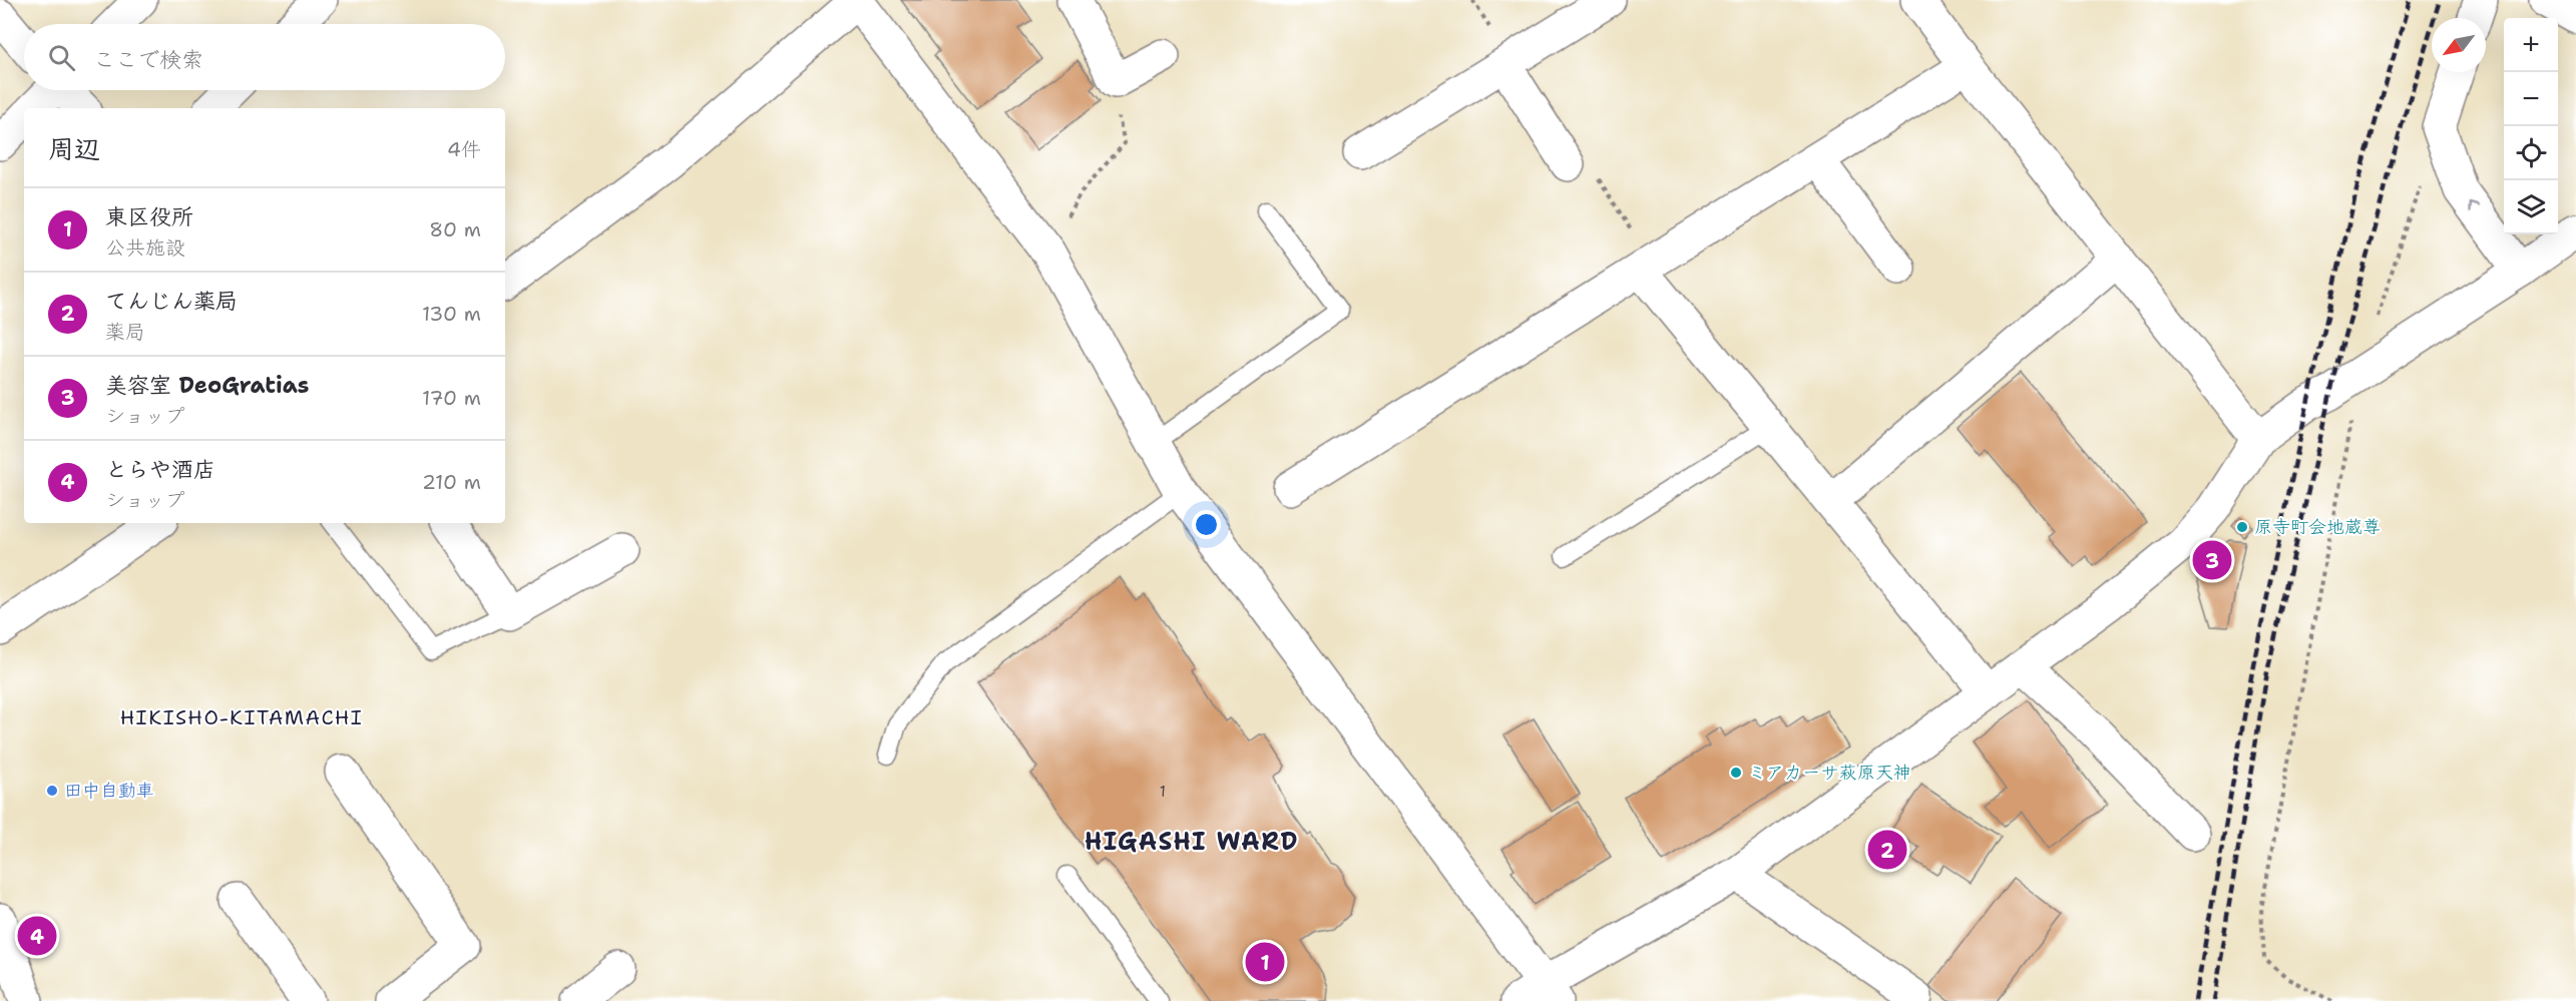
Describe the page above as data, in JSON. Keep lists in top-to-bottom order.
{
  "districts": ["HIKISHO-KITAMACHI", "HIGASHI WARD"],
  "places": ["原寺町会地蔵尊", "ミアカーサ萩原天神", "田中自動車"],
  "house_numbers": ["1"],
  "north": "bottom left",
  "page": {
    "map_buttons": ["+", "−"],
    "search": "ここで検索",
    "heading": ["周辺", "4件"],
    "list": [
      {
        "mark": "1",
        "name": "東区役所",
        "note": "公共施設",
        "value": "80 m"
      },
      {
        "mark": "2",
        "name": "てんじん薬局",
        "note": "薬局",
        "value": "130 m"
      },
      {
        "mark": "3",
        "name": "美容室 DeoGratias",
        "note": "ショップ",
        "value": "170 m"
      },
      {
        "mark": "4",
        "name": "とらや酒店",
        "note": "ショップ",
        "value": "210 m"
      }
    ],
    "pins": [
      "3",
      "2",
      "4",
      "1"
    ]
  }
}
